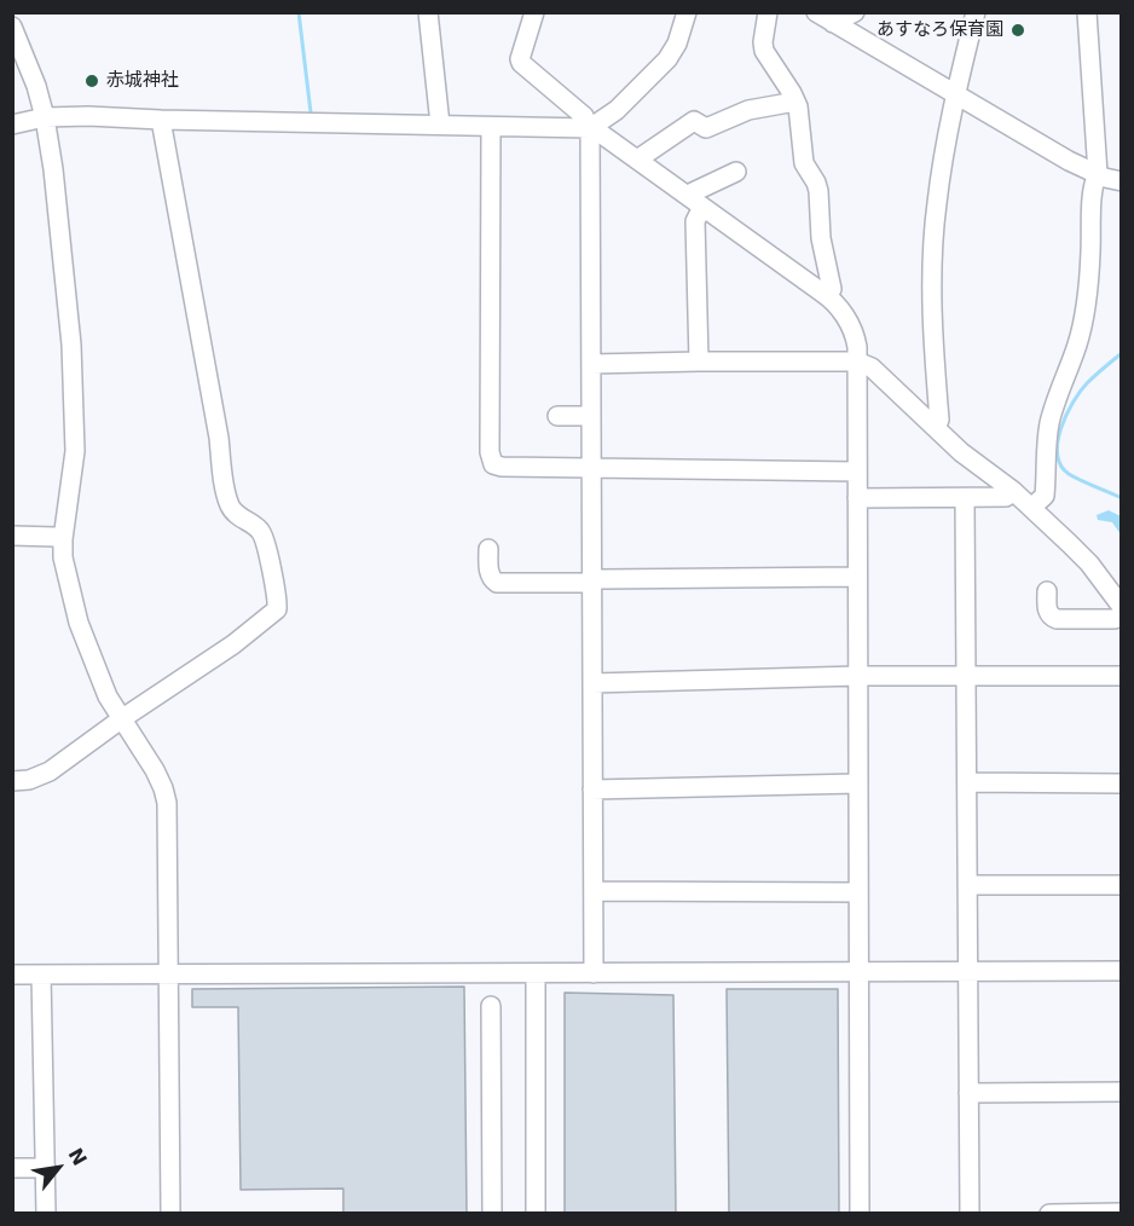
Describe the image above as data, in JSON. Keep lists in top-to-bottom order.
{
  "places": ["あすなろ保育園", "赤城神社"],
  "north": "top right"
}
